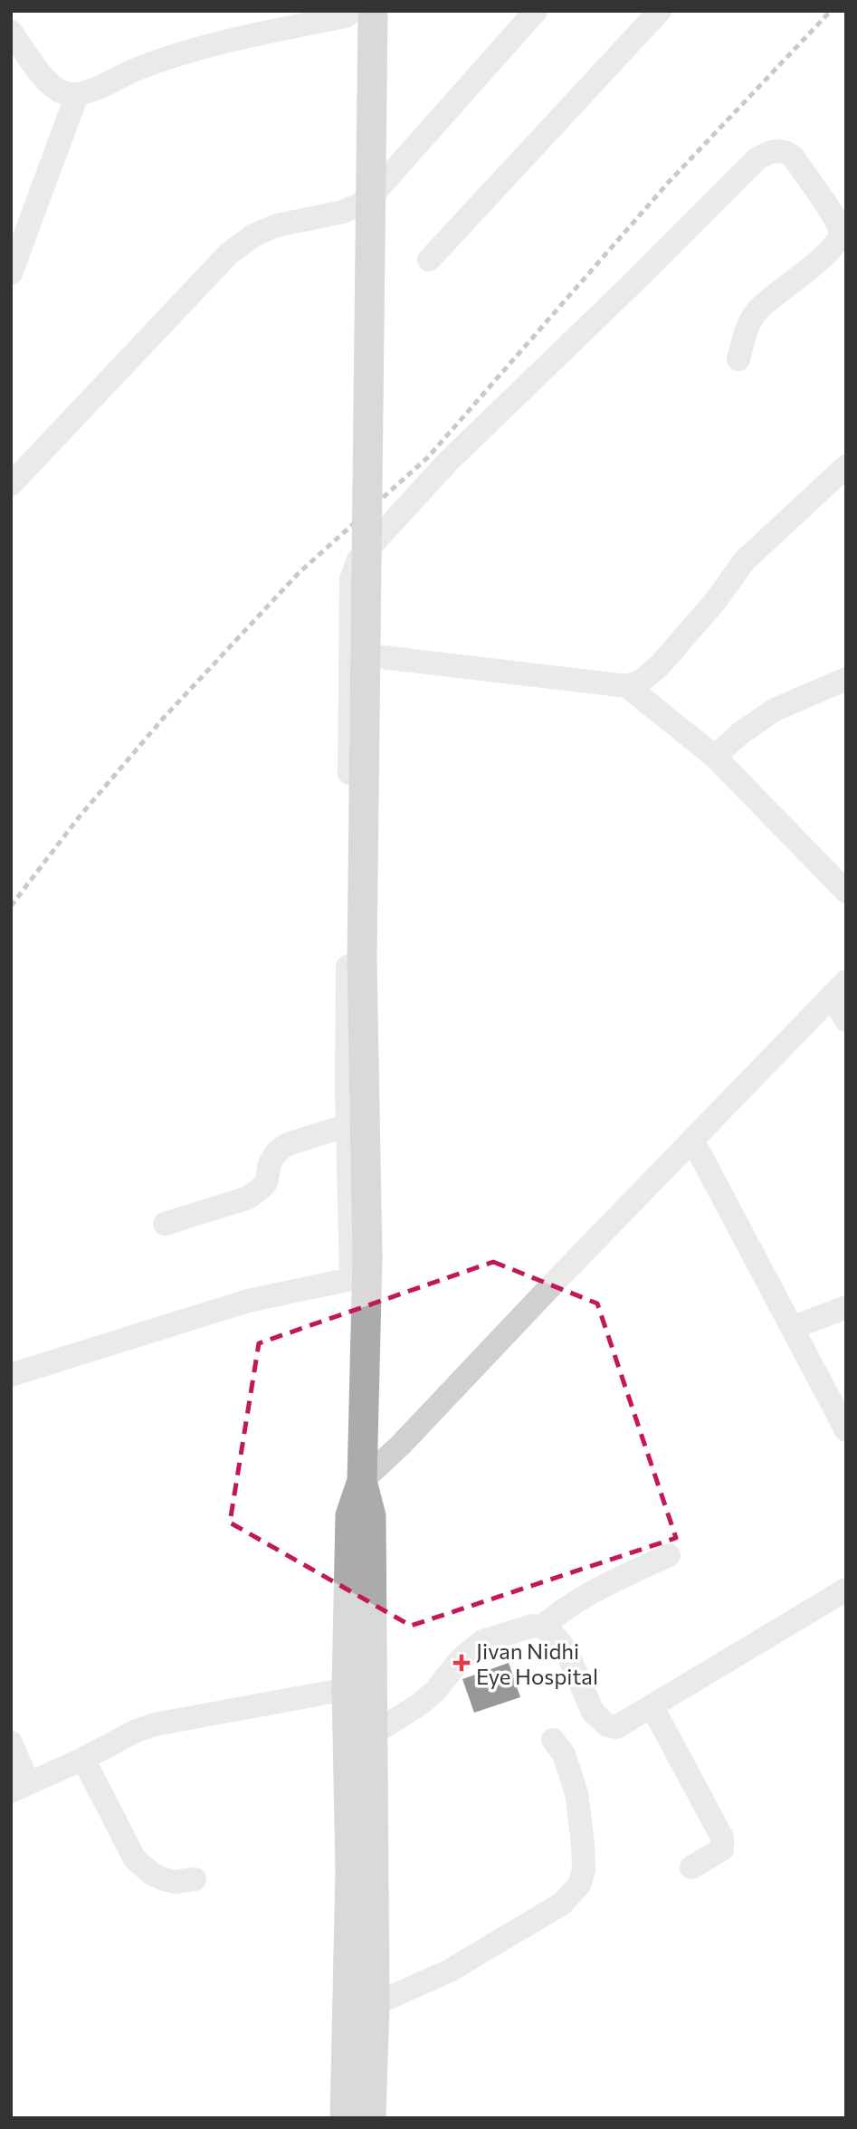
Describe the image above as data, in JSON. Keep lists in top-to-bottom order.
{
  "places": {
    "health": ["Jivan Nidhi Eye Hospital"]
  }
}
